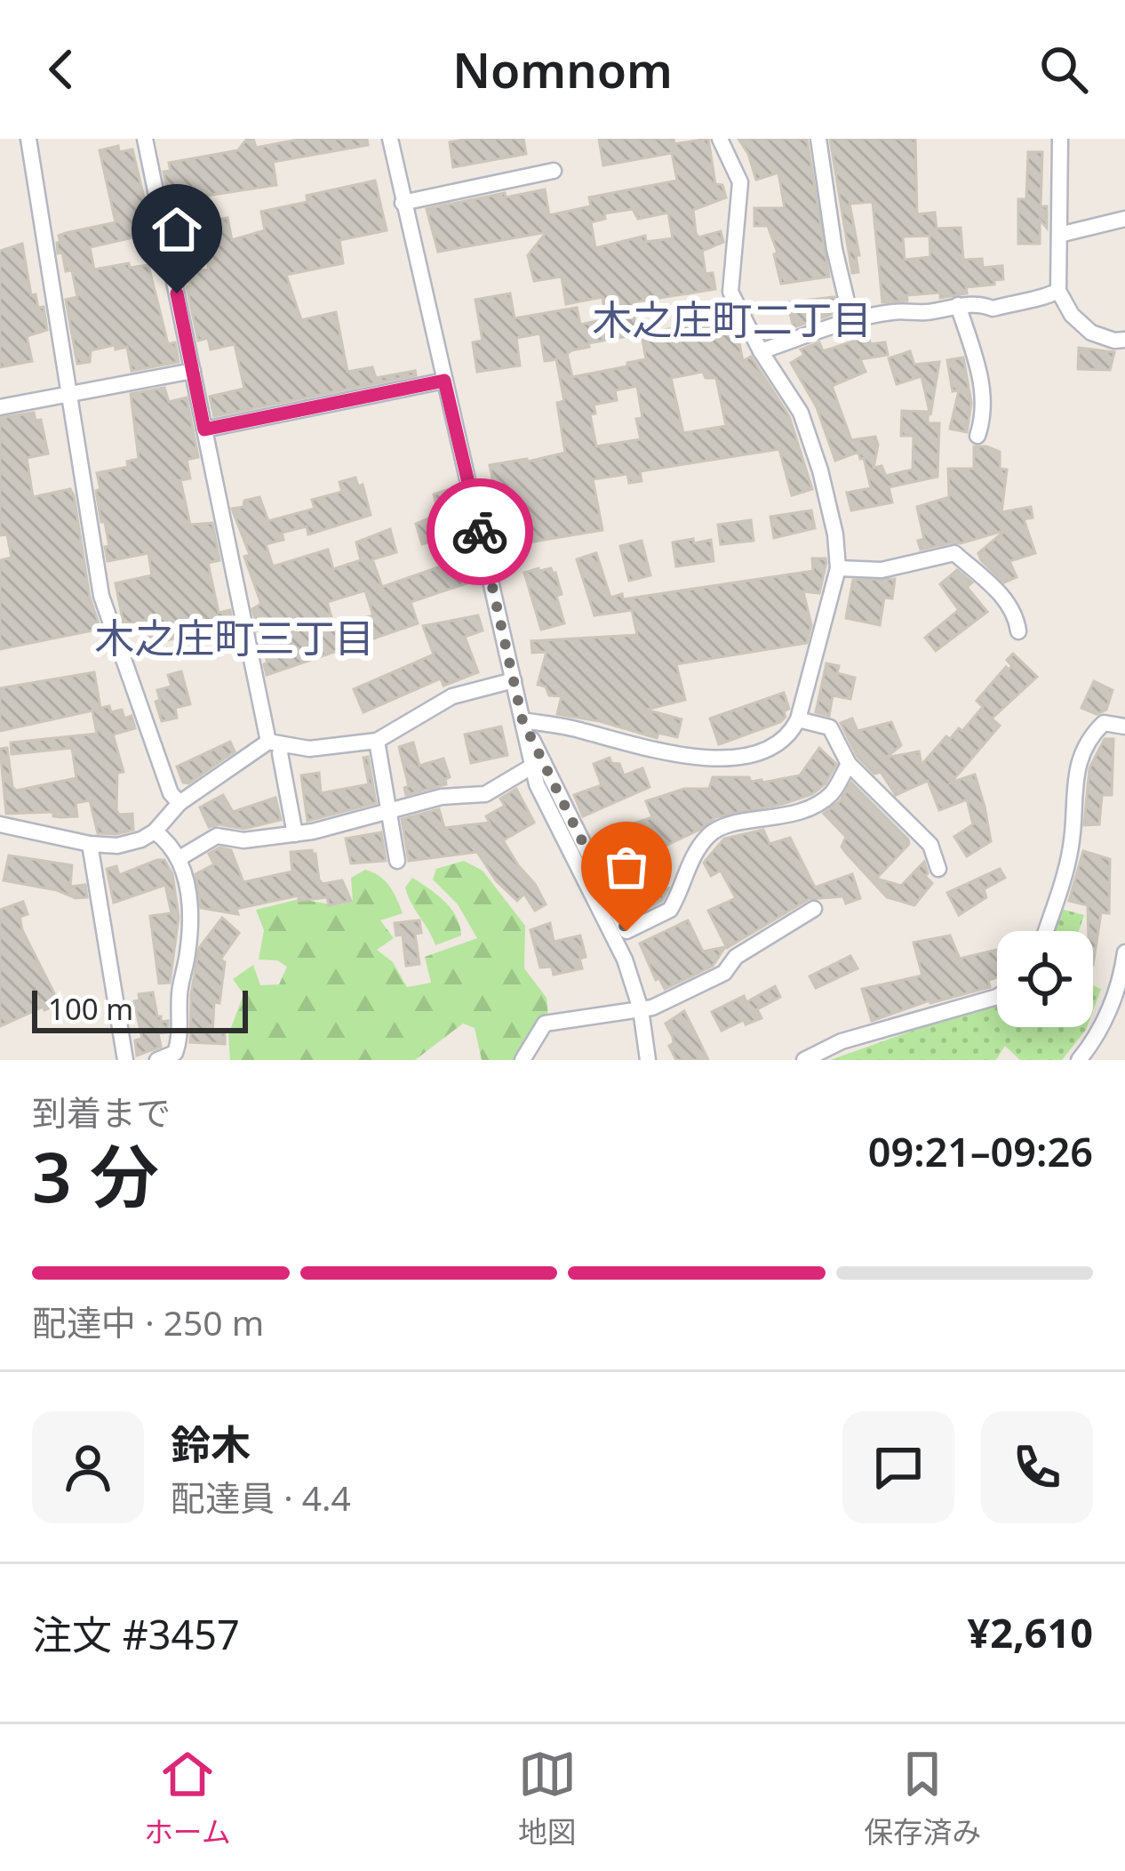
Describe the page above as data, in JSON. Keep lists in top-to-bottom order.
{
  "districts": ["木之庄町二丁目", "木之庄町三丁目"],
  "scale_bar": "100 m",
  "page": {
    "header": "Nomnom",
    "scale": "100 m",
    "heading": ["3 分", "到着まで", "09:21–09:26"],
    "panel": [
      "鈴木",
      "配達員 · 4.4",
      "注文 #3457",
      "¥2,610"
    ],
    "bar": "配達中 · 250 m",
    "tabs": ["ホーム", "地図", "保存済み"]
  }
}
